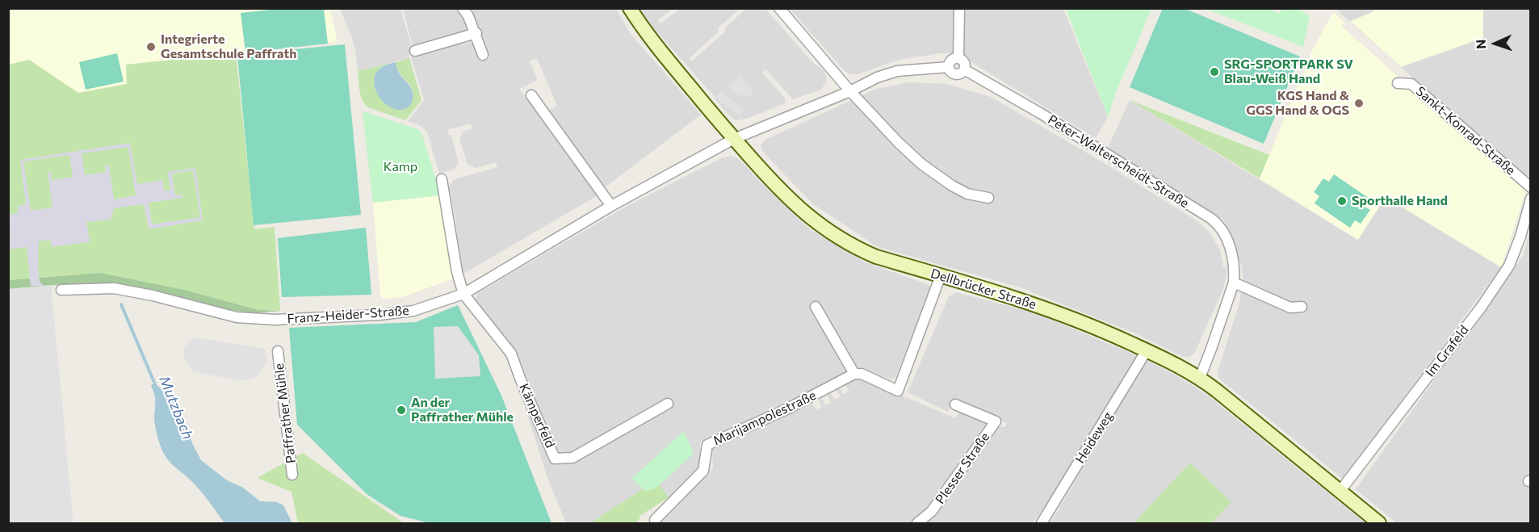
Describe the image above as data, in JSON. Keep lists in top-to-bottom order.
{
  "streets": {
    "main road": ["Dellbrücker Straße"],
    "street": [
      "Sankt-Konrad-Straße",
      "Peter-Walterscheidt-Straße",
      "Franz-Heider-Straße",
      "Im Grafeld",
      "Paffrather Mühle",
      "Kämperfeld",
      "Marijampolestraße",
      "Heideweg",
      "Plesser Straße"
    ]
  },
  "crossings": [
    ["Peter-Walterscheidt-Straße", "Dellbrücker Straße"],
    ["Peter-Walterscheidt-Straße", "Franz-Heider-Straße"],
    ["Dellbrücker Straße", "Franz-Heider-Straße"],
    ["Dellbrücker Straße", "Im Grafeld"],
    ["Dellbrücker Straße", "Heideweg"],
    ["Franz-Heider-Straße", "Kämperfeld"]
  ],
  "water": ["Mutzbach"],
  "parks": ["Kamp"],
  "places": [
    "Integrierte Gesamtschule Paffrath",
    "SRG-SPORTPARK SV Blau-Weiß Hand",
    "KGS Hand & GGS Hand & OGS",
    "Sporthalle Hand",
    "An der Paffrather Mühle"
  ],
  "north": "left"
}
